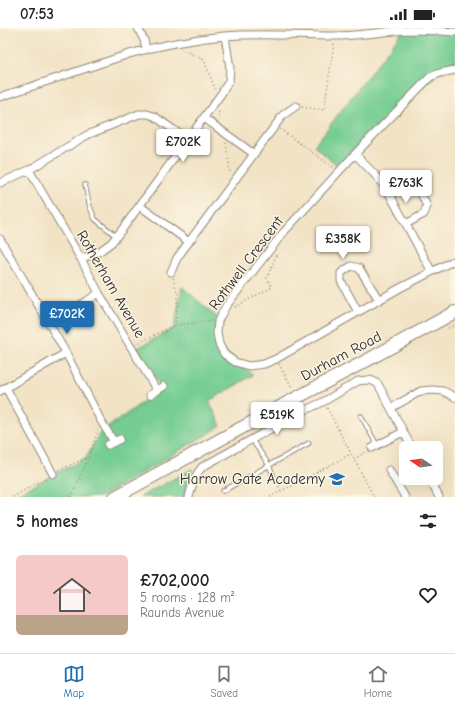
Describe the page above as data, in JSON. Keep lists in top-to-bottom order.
{
  "streets": {
    "main road": ["Durham Road"],
    "street": ["Rothwell Crescent", "Rotherham Avenue"]
  },
  "places": {
    "school or university": ["Harrow Gate Academy"]
  },
  "north": "left",
  "page": {
    "status": "07:53",
    "price": [
      "£702K",
      "£763K",
      "£358K",
      "£702K",
      "£519K"
    ],
    "heading": "5 homes",
    "list": [
      {
        "name": "£702,000",
        "note": "5 rooms · 128 m² · Raunds Avenue"
      }
    ],
    "tabs": ["Map", "Saved", "Home"]
  }
}
